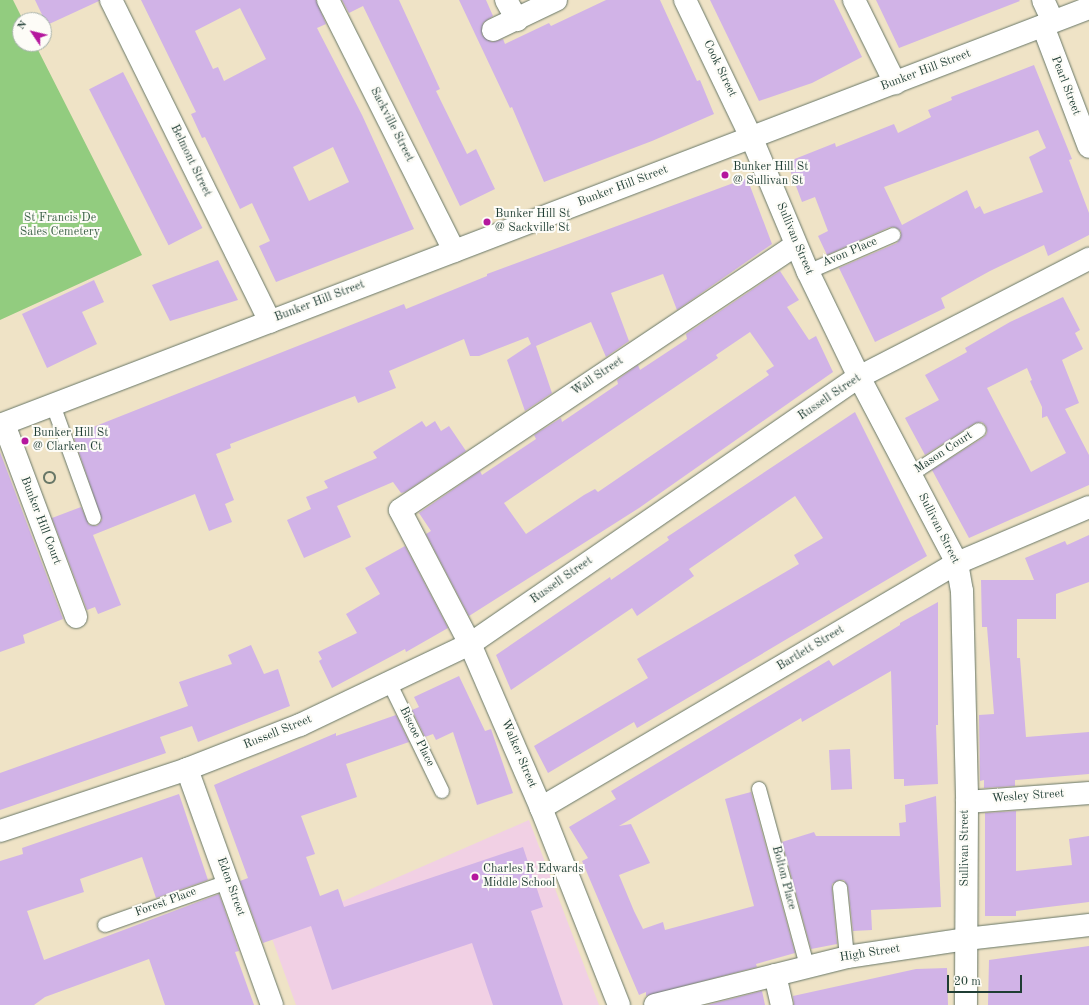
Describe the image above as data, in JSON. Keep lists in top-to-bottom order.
{
  "streets": {
    "street": [
      "Cook Street",
      "Bunker Hill Street",
      "Pearl Street",
      "Sackville Street",
      "Belmont Street",
      "Sullivan Street",
      "Wall Street",
      "Russell Street",
      "Bunker Hill Court",
      "Bartlett Street",
      "Walker Street",
      "Wesley Street",
      "Eden Street",
      "High Street"
    ],
    "lane": [
      "Avon Place",
      "Mason Court",
      "Biscoe Place",
      "Bolton Place",
      "Forest Place"
    ]
  },
  "crossings": [
    ["Cook Street", "Bunker Hill Street"],
    ["Cook Street", "Sullivan Street"],
    ["Bunker Hill Street", "Pearl Street"],
    ["Bunker Hill Street", "Sackville Street"],
    ["Bunker Hill Street", "Belmont Street"],
    ["Bunker Hill Street", "Sullivan Street"],
    ["Bunker Hill Street", "Bunker Hill Court"],
    ["Sullivan Street", "Avon Place"],
    ["Sullivan Street", "Wall Street"],
    ["Sullivan Street", "Russell Street"],
    ["Sullivan Street", "Mason Court"],
    ["Sullivan Street", "Bartlett Street"],
    ["Sullivan Street", "Wesley Street"],
    ["Sullivan Street", "High Street"],
    ["Wall Street", "Walker Street"],
    ["Russell Street", "Biscoe Place"],
    ["Russell Street", "Walker Street"],
    ["Russell Street", "Eden Street"],
    ["Bartlett Street", "Walker Street"],
    ["Bolton Place", "High Street"],
    ["Eden Street", "Forest Place"]
  ],
  "parks": ["St Francis De Sales Cemetery"],
  "places": [
    "Bunker Hill St @ Sullivan St",
    "Bunker Hill St @ Sackville St",
    "Bunker Hill St @ Clarken Ct",
    "Charles R Edwards Middle School"
  ],
  "scale_bar": "20 m",
  "north": "top left"
}
